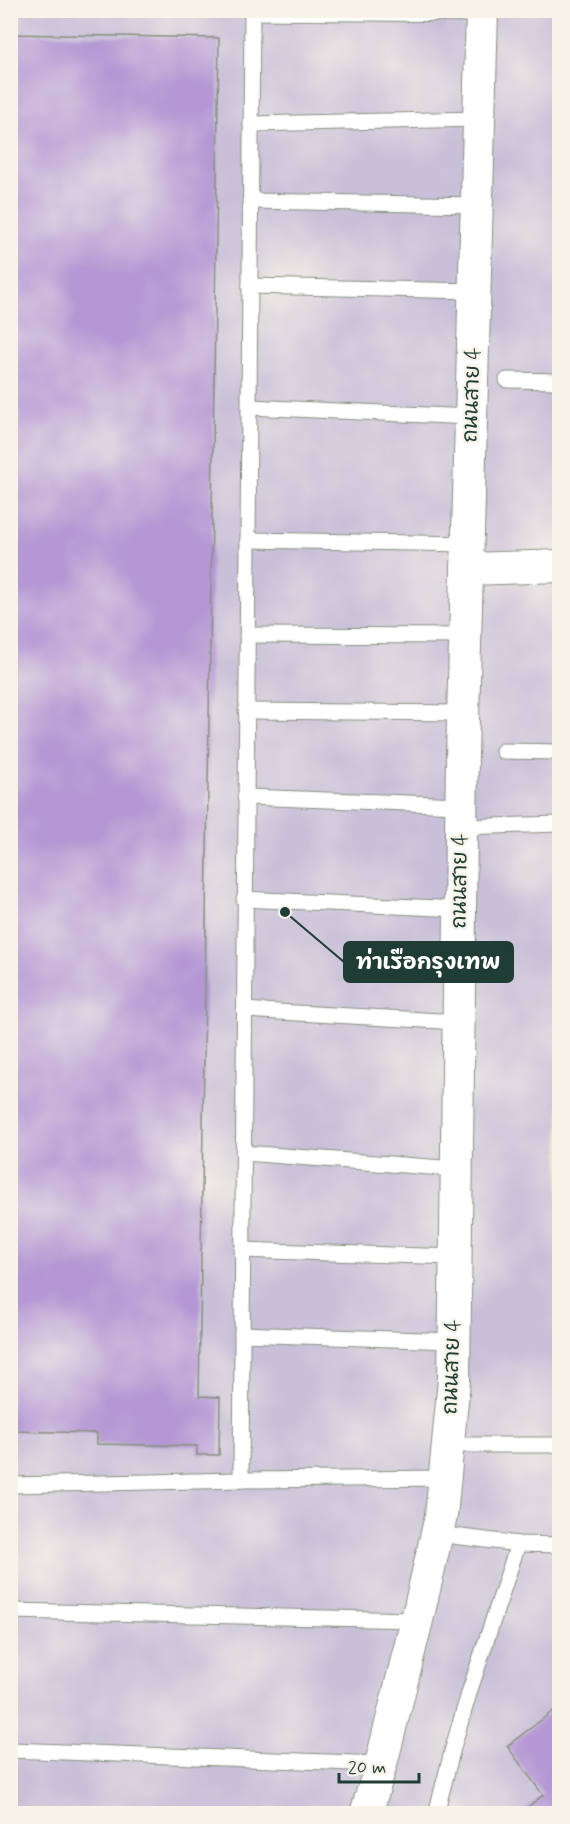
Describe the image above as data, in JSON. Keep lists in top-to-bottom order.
{
  "streets": {
    "street": ["ถนนสาย 4"]
  },
  "places": ["ท่าเรือกรุงเทพ"],
  "scale_bar": "20 m"
}
